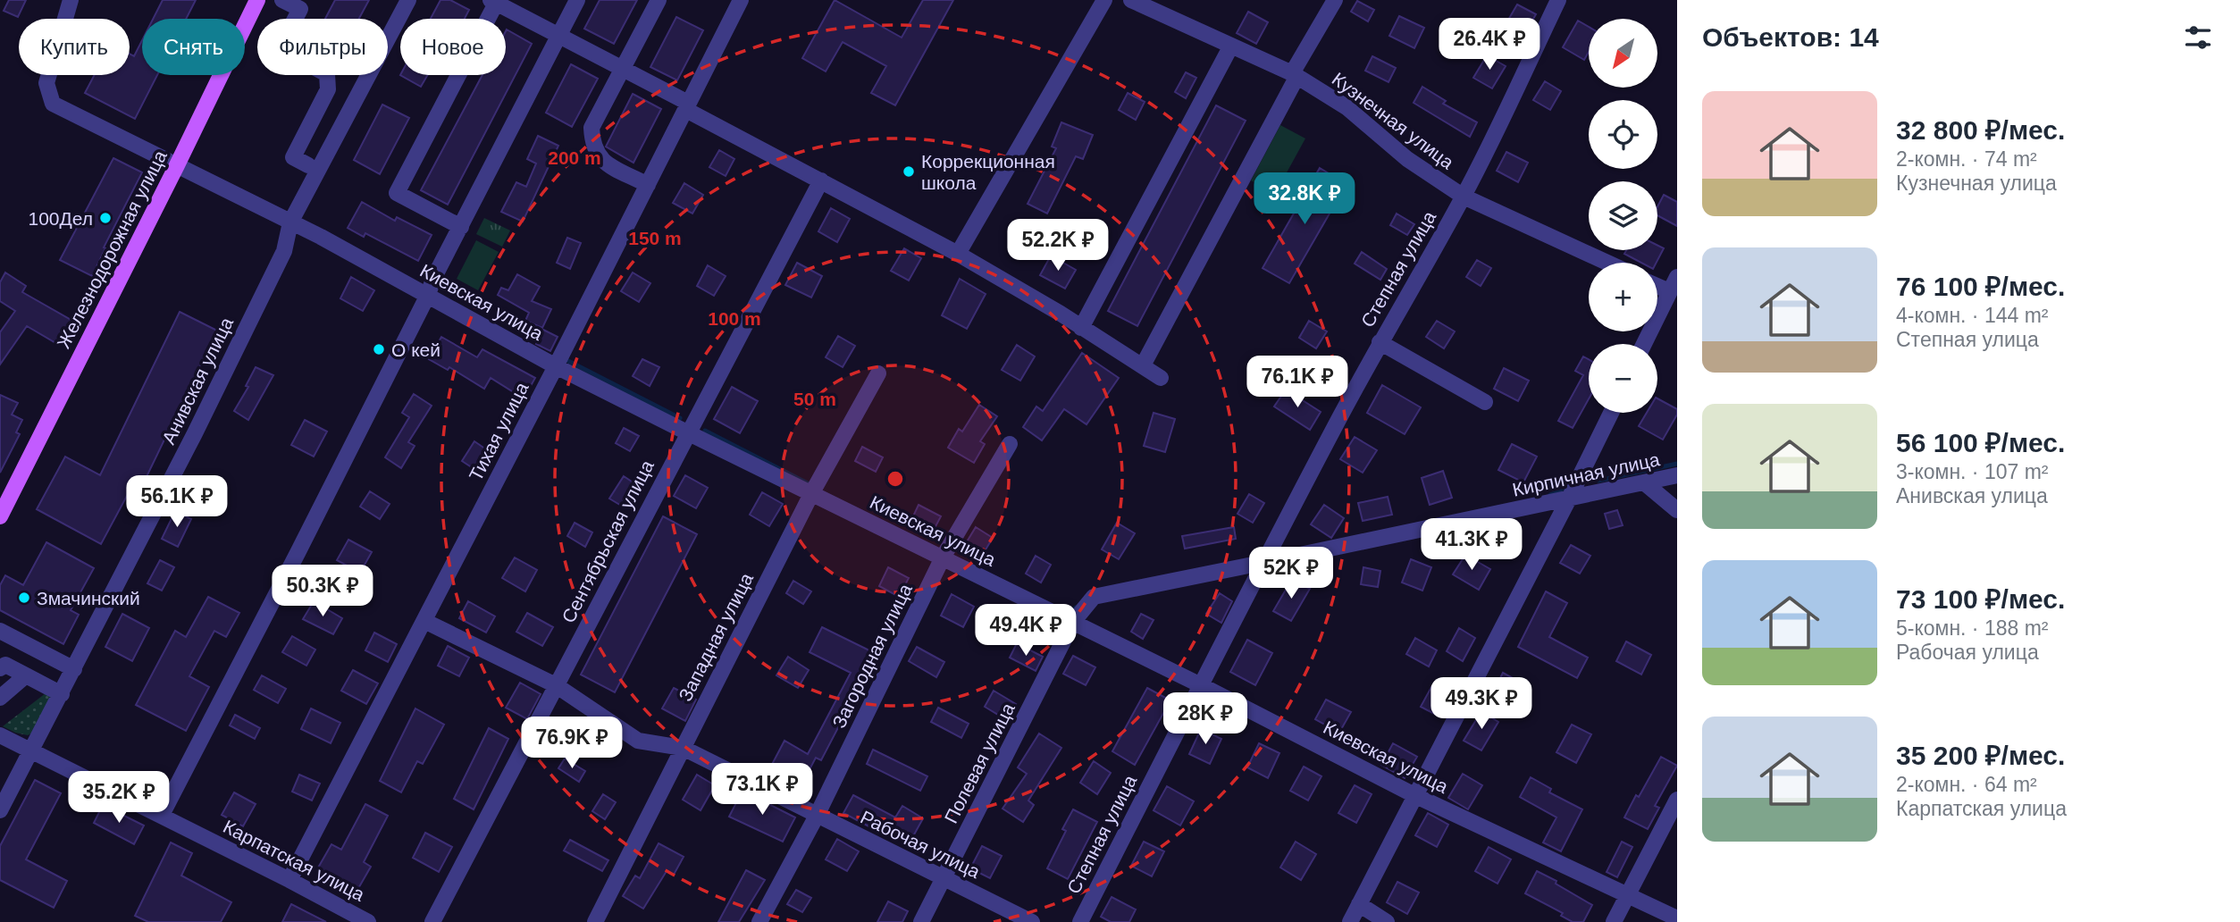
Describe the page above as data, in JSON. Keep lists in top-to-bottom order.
{
  "streets": {
    "main road": ["Железнодорожная улица"],
    "street": [
      "Кузнечная улица",
      "Степная улица",
      "Киевская улица",
      "Анивская улица",
      "Тихая улица",
      "Кирпичная улица",
      "Сентябрьская улица",
      "Западная улица",
      "Загородная улица",
      "Полевая улица",
      "Рабочая улица",
      "Карпатская улица"
    ]
  },
  "crossings": [
    ["Кузнечная улица", "Степная улица"],
    ["Железнодорожная улица", "Киевская улица"],
    ["Степная улица", "Киевская улица"],
    ["Степная улица", "Кирпичная улица"],
    ["Киевская улица", "Анивская улица"],
    ["Киевская улица", "Тихая улица"],
    ["Киевская улица", "Кирпичная улица"],
    ["Киевская улица", "Сентябрьская улица"],
    ["Киевская улица", "Западная улица"],
    ["Киевская улица", "Загородная улица"],
    ["Киевская улица", "Полевая улица"],
    ["Анивская улица", "Карпатская улица"],
    ["Тихая улица", "Рабочая улица"],
    ["Тихая улица", "Карпатская улица"],
    ["Кирпичная улица", "Полевая улица"],
    ["Сентябрьская улица", "Рабочая улица"],
    ["Западная улица", "Рабочая улица"],
    ["Загородная улица", "Рабочая улица"],
    ["Полевая улица", "Рабочая улица"]
  ],
  "places": [
    "Коррекционная школа",
    "100Дел",
    "О кей",
    "Змачинский"
  ],
  "north": "bottom left",
  "page": {
    "heading": "Объектов: 14",
    "price": [
      "26.4K ₽",
      "32.8K ₽",
      "52.2K ₽",
      "76.1K ₽",
      "56.1K ₽",
      "41.3K ₽",
      "52K ₽",
      "50.3K ₽",
      "49.4K ₽",
      "49.3K ₽",
      "28K ₽",
      "76.9K ₽",
      "73.1K ₽",
      "35.2K ₽"
    ],
    "map_buttons": ["+", "−"],
    "chip": [
      "Купить",
      "Снять",
      "Фильтры",
      "Новое"
    ],
    "list": [
      {
        "name": "32 800 ₽/мес.",
        "note": "2-комн. · 74 m² · Кузнечная улица"
      },
      {
        "name": "76 100 ₽/мес.",
        "note": "4-комн. · 144 m² · Степная улица"
      },
      {
        "name": "56 100 ₽/мес.",
        "note": "3-комн. · 107 m² · Анивская улица"
      },
      {
        "name": "73 100 ₽/мес.",
        "note": "5-комн. · 188 m² · Рабочая улица"
      },
      {
        "name": "35 200 ₽/мес.",
        "note": "2-комн. · 64 m² · Карпатская улица"
      }
    ]
  },
  "rings": [
    "200 m",
    "150 m",
    "100 m",
    "50 m"
  ]
}
